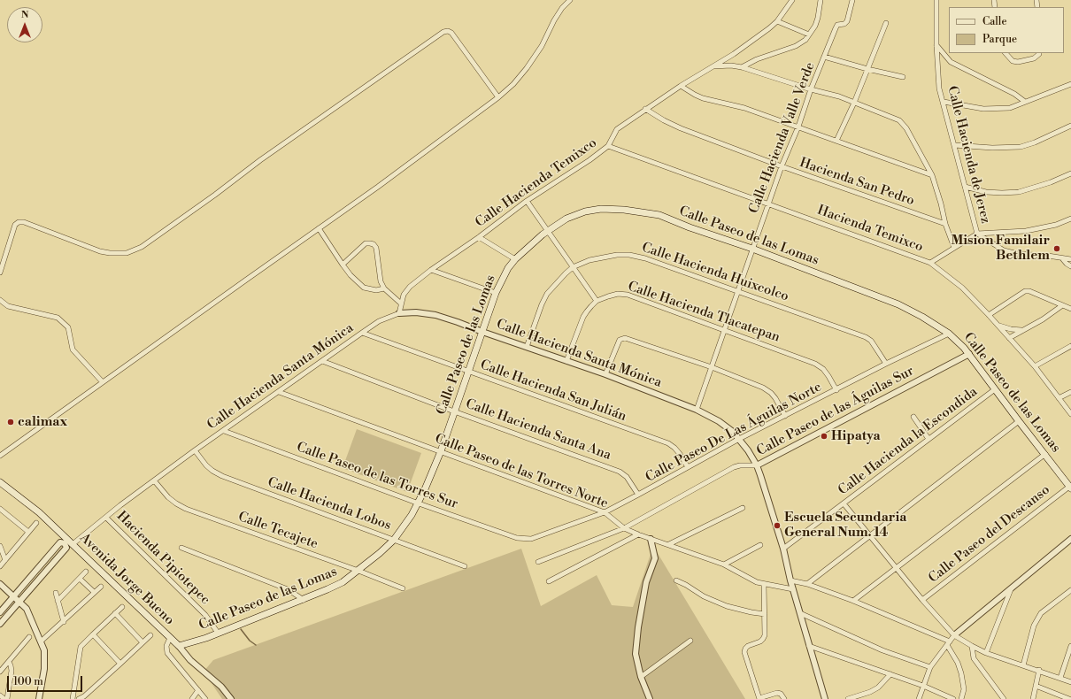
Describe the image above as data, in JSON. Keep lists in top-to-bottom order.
{
  "streets": {
    "main road": ["Calle Paseo de las Lomas", "Avenida Jorge Bueno"],
    "street": [
      "Calle Hacienda Valle Verde",
      "Calle Hacienda de Jerez",
      "Hacienda San Pedro",
      "Calle Hacienda Temixco",
      "Hacienda Temixco",
      "Calle Hacienda Huixcolco",
      "Calle Hacienda Tlacatepan",
      "Calle Hacienda Santa Mónica",
      "Calle Hacienda San Julián",
      "Calle Paseo de las Águilas Sur",
      "Calle Hacienda Santa Ana",
      "Calle Paseo De Las Águilas Norte",
      "Calle Hacienda la Escondida",
      "Calle Paseo de las Torres Norte",
      "Calle Paseo de las Torres Sur",
      "Calle Hacienda Lobos",
      "Calle Tecajete",
      "Calle Paseo del Descanso",
      "Hacienda Pipiotepec"
    ]
  },
  "crossings": [
    ["Calle Hacienda Valle Verde", "Hacienda San Pedro"],
    ["Calle Hacienda Valle Verde", "Hacienda Temixco"],
    ["Calle Hacienda Valle Verde", "Calle Paseo de las Lomas"],
    ["Calle Hacienda Valle Verde", "Calle Hacienda Huixcolco"],
    ["Calle Hacienda Valle Verde", "Calle Hacienda Tlacatepan"],
    ["Calle Hacienda Valle Verde", "Calle Hacienda Santa Mónica"],
    ["Hacienda San Pedro", "Calle Hacienda Temixco"],
    ["Calle Hacienda Temixco", "Hacienda Temixco"],
    ["Calle Hacienda Temixco", "Calle Hacienda Santa Mónica"],
    ["Calle Paseo de las Lomas", "Calle Hacienda Santa Mónica"],
    ["Calle Paseo de las Lomas", "Calle Hacienda San Julián"],
    ["Calle Paseo de las Lomas", "Calle Paseo de las Águilas Sur"],
    ["Calle Paseo de las Lomas", "Calle Hacienda Santa Ana"],
    ["Calle Paseo de las Lomas", "Calle Paseo De Las Águilas Norte"],
    ["Calle Paseo de las Lomas", "Calle Hacienda la Escondida"],
    ["Calle Paseo de las Lomas", "Calle Paseo de las Torres Norte"],
    ["Calle Paseo de las Lomas", "Calle Paseo de las Torres Sur"],
    ["Calle Paseo de las Lomas", "Calle Hacienda Lobos"],
    ["Calle Paseo de las Lomas", "Calle Tecajete"],
    ["Calle Paseo de las Lomas", "Calle Paseo del Descanso"],
    ["Calle Paseo de las Lomas", "Hacienda Pipiotepec"],
    ["Calle Paseo de las Lomas", "Avenida Jorge Bueno"],
    ["Calle Hacienda Huixcolco", "Calle Hacienda Santa Mónica"],
    ["Calle Hacienda Huixcolco", "Calle Paseo De Las Águilas Norte"],
    ["Calle Hacienda Tlacatepan", "Calle Hacienda Santa Mónica"],
    ["Calle Hacienda Tlacatepan", "Calle Paseo De Las Águilas Norte"],
    ["Calle Hacienda Santa Mónica", "Calle Hacienda San Julián"],
    ["Calle Hacienda Santa Mónica", "Calle Paseo de las Águilas Sur"],
    ["Calle Hacienda Santa Mónica", "Calle Hacienda Santa Ana"],
    ["Calle Hacienda Santa Mónica", "Calle Paseo De Las Águilas Norte"],
    ["Calle Hacienda Santa Mónica", "Calle Hacienda la Escondida"],
    ["Calle Hacienda Santa Mónica", "Calle Paseo de las Torres Norte"],
    ["Calle Hacienda Santa Mónica", "Calle Paseo de las Torres Sur"],
    ["Calle Hacienda Santa Mónica", "Calle Hacienda Lobos"],
    ["Calle Hacienda Santa Mónica", "Calle Tecajete"],
    ["Calle Hacienda Santa Mónica", "Hacienda Pipiotepec"],
    ["Calle Hacienda Santa Mónica", "Avenida Jorge Bueno"],
    ["Calle Hacienda San Julián", "Calle Paseo De Las Águilas Norte"],
    ["Calle Paseo de las Águilas Sur", "Calle Paseo de las Torres Norte"],
    ["Calle Hacienda Santa Ana", "Calle Paseo De Las Águilas Norte"],
    ["Calle Paseo De Las Águilas Norte", "Calle Paseo de las Torres Norte"],
    ["Calle Paseo De Las Águilas Norte", "Calle Paseo de las Torres Sur"]
  ],
  "places": [
    "Mision Familair Bethlem",
    "calimax",
    "Hipatya",
    "Escuela Secundaria General Num. 14"
  ],
  "legend": ["Calle", "Parque"],
  "scale_bar": "100 m",
  "north": "top"
}
